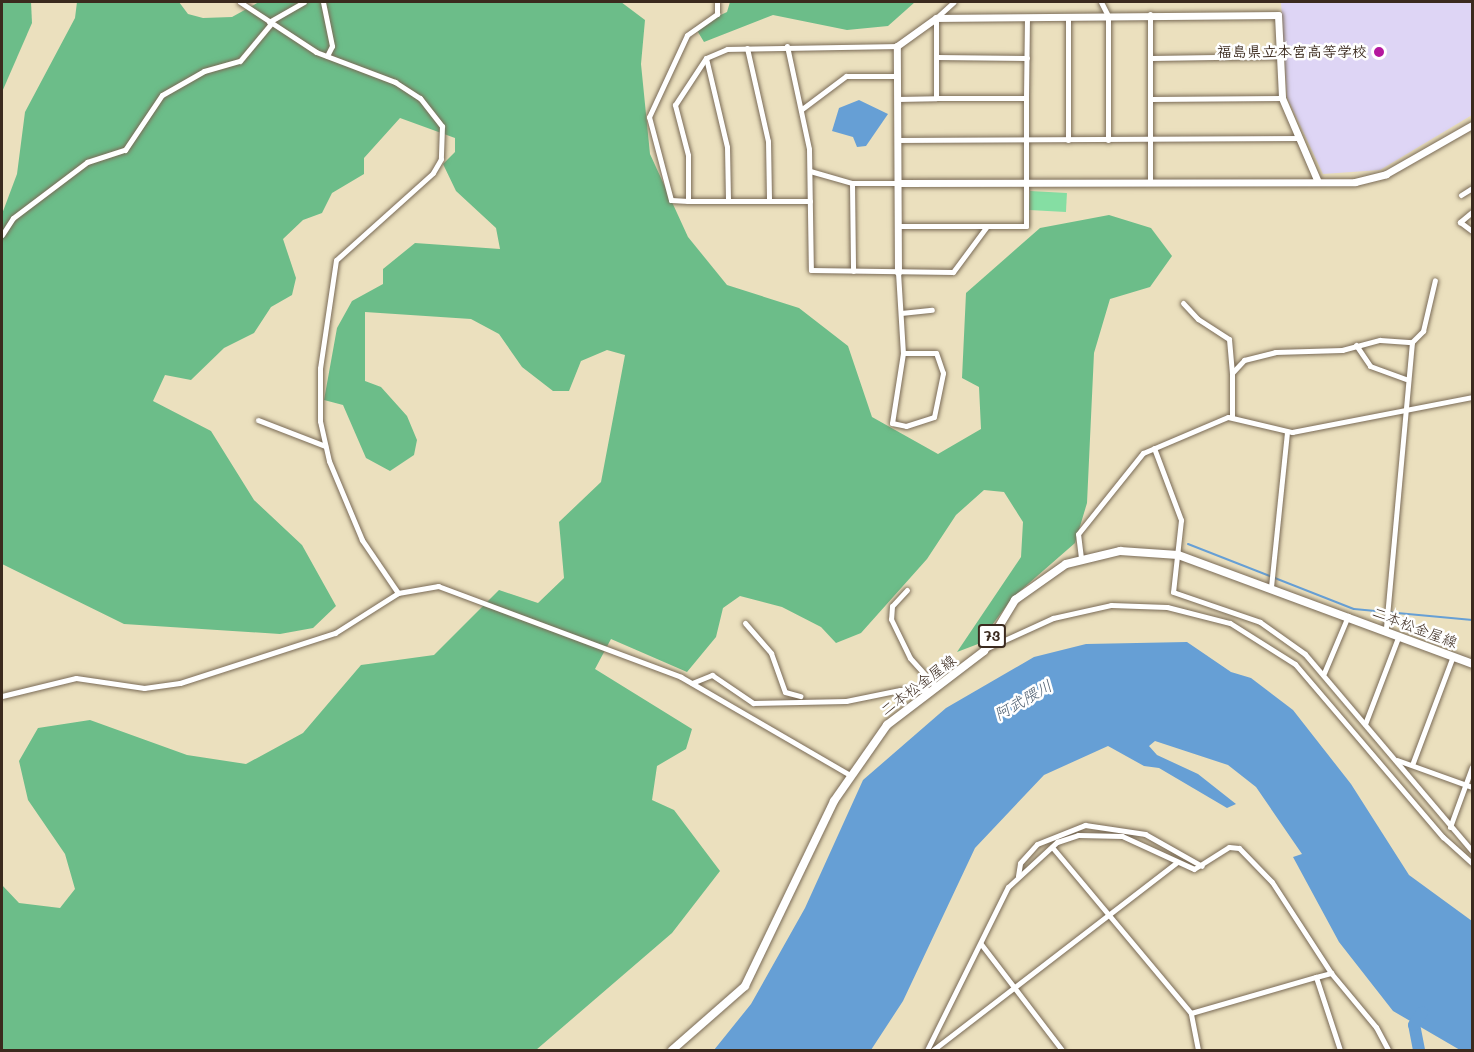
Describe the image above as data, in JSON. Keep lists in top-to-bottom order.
{
  "streets": {
    "main road": ["二本松金屋線", "73"]
  },
  "water": ["阿武隈川"],
  "places": ["福島県立本宮高等学校"]
}
